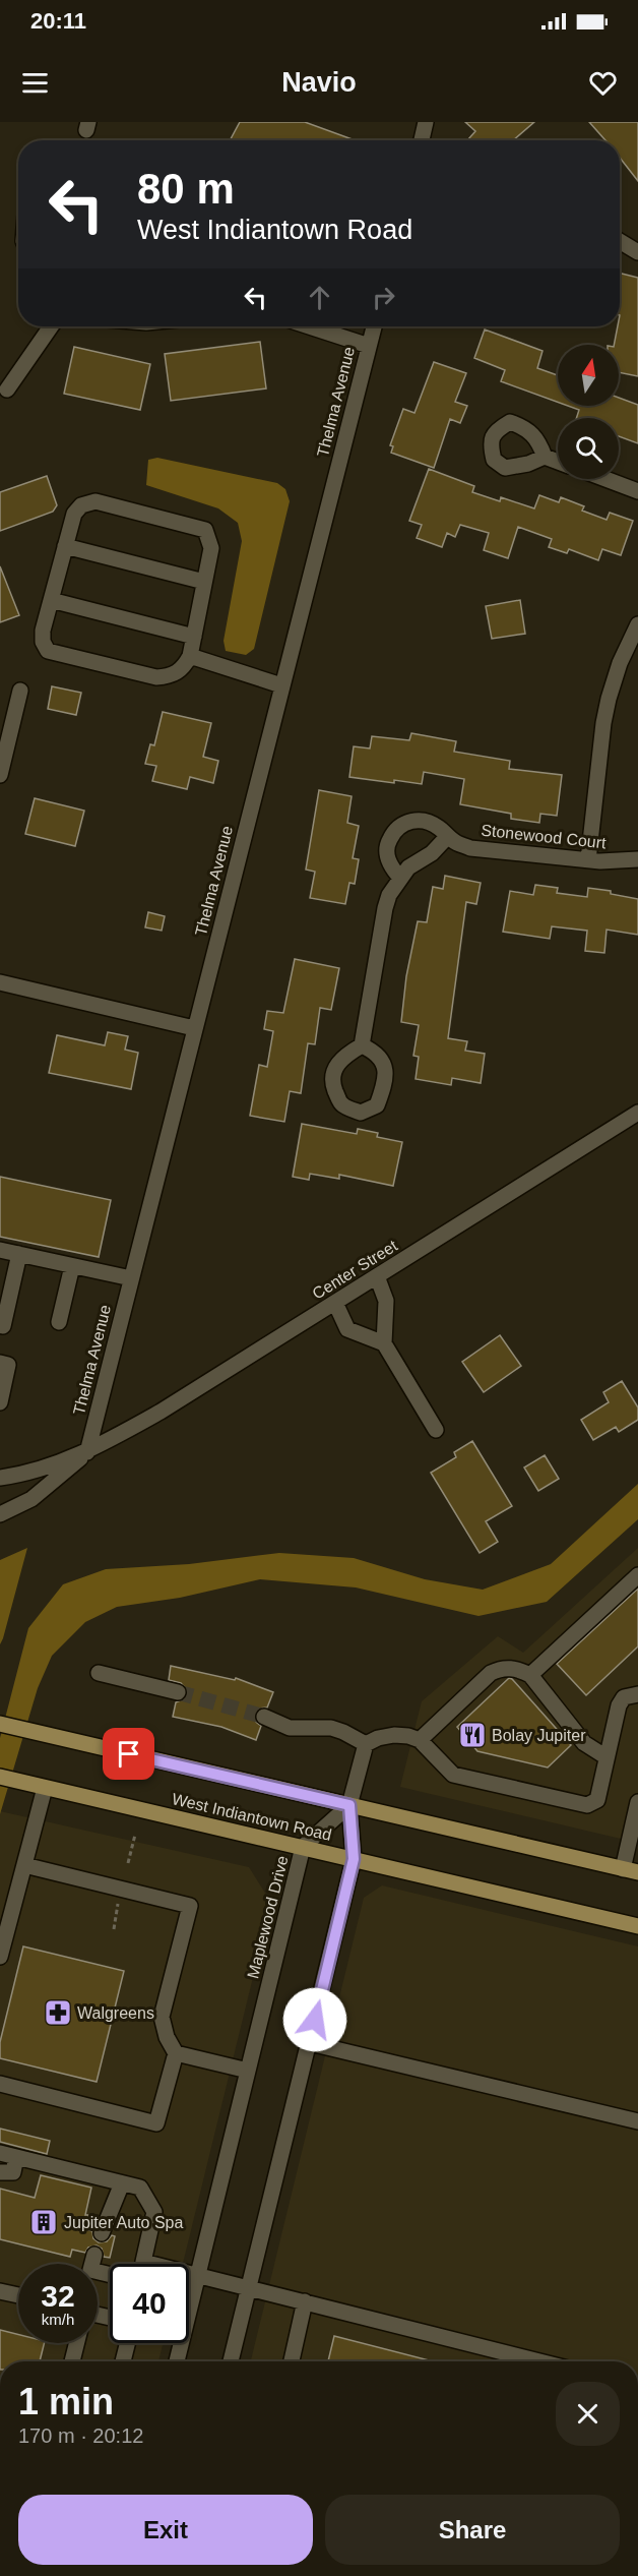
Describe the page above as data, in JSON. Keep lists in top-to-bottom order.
{
  "streets": {
    "main road": ["West Indiantown Road"],
    "street": [
      "Thelma Avenue",
      "Stonewood Court",
      "Center Street",
      "Maplewood Drive"
    ]
  },
  "crossings": [
    ["Thelma Avenue", "Center Street"],
    ["West Indiantown Road", "Maplewood Drive"]
  ],
  "places": {
    "restaurant": ["Bolay Jupiter"],
    "pharmacy": ["Walgreens"],
    "building": ["Jupiter Auto Spa"]
  },
  "north": "top",
  "page": {
    "status": "20:11",
    "header": "Navio",
    "turn": ["80 m", "West Indiantown Road"],
    "speed": "32 km/h",
    "limit": "40",
    "heading": ["1 min", "170 m · 20:12"],
    "buttons": ["Exit", "Share"]
  }
}
